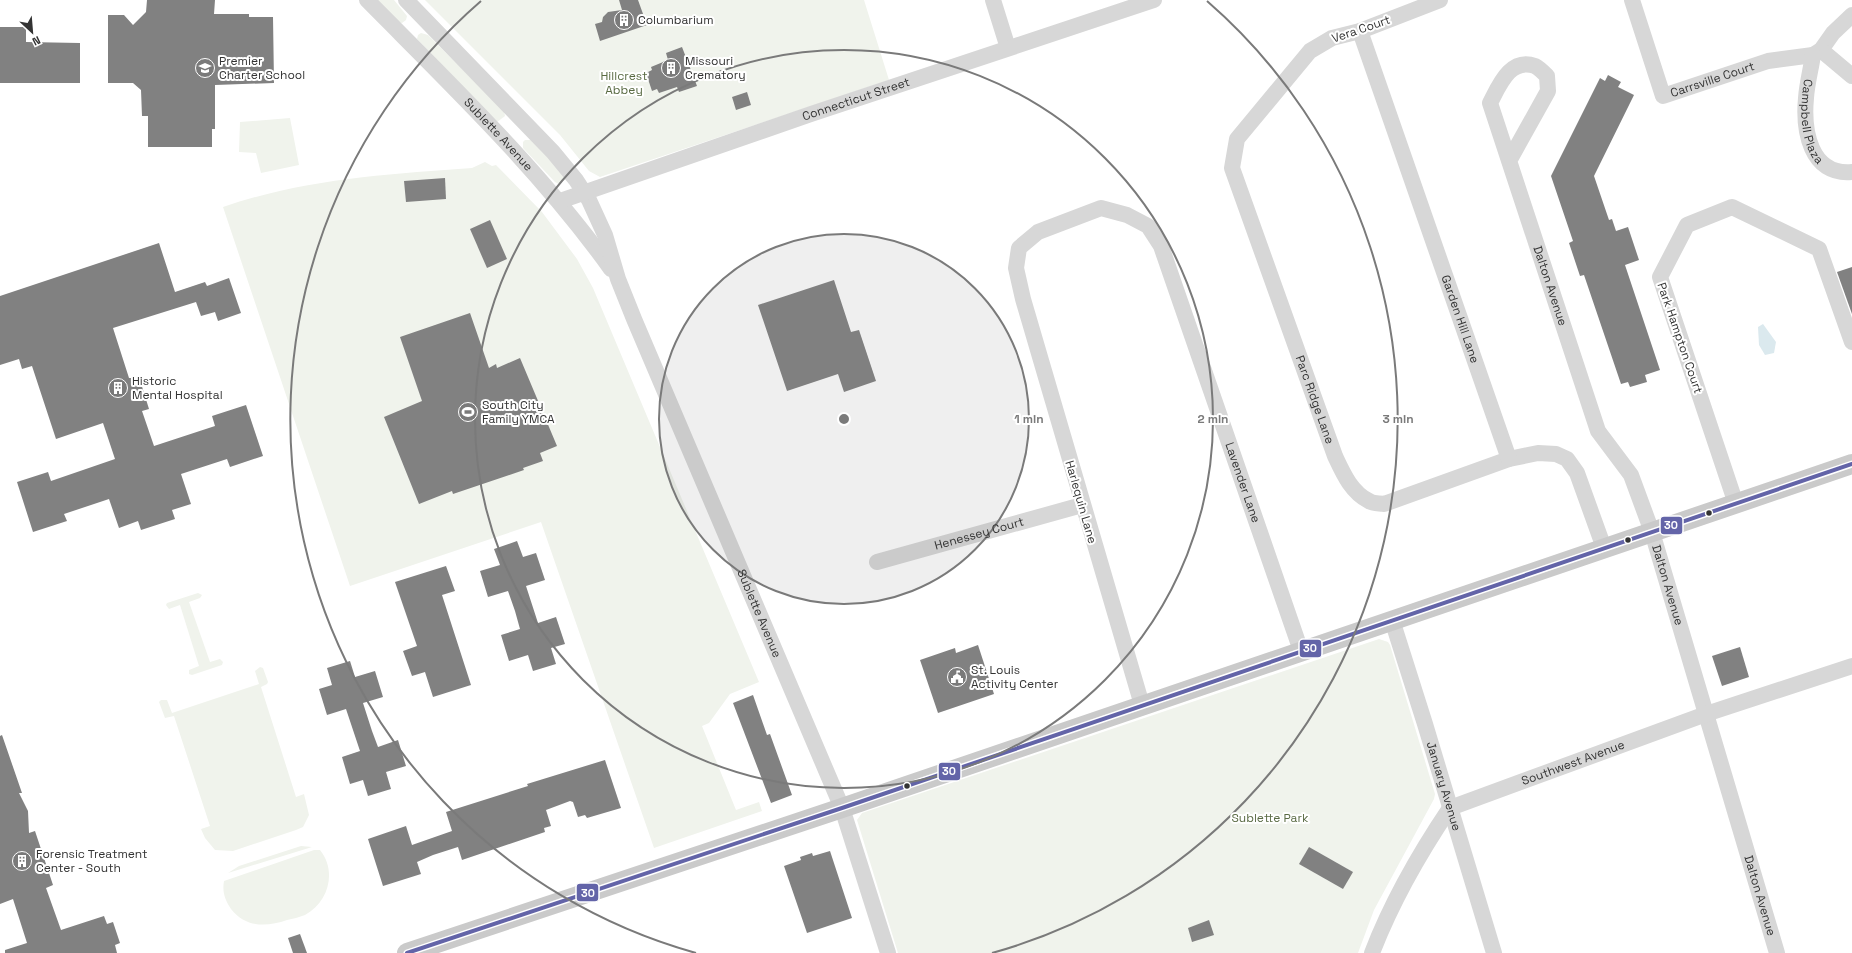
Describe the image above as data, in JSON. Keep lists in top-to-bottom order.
{
  "streets": {
    "street": [
      "Vera Court",
      "Carrsville Court",
      "Connecticut Street",
      "Campbell Plaza",
      "Sublette Avenue",
      "Dalton Avenue",
      "Garden Hill Lane",
      "Park Hampton Court",
      "Parc Ridge Lane",
      "Lavender Lane",
      "Harlequin Lane",
      "Henessey Court",
      "Southwest Avenue",
      "January Avenue"
    ]
  },
  "crossings": [
    ["Vera Court", "Garden Hill Lane"],
    ["Vera Court", "Parc Ridge Lane"],
    ["Carrsville Court", "Campbell Plaza"],
    ["Connecticut Street", "Sublette Avenue"],
    ["Dalton Avenue", "Southwest Avenue"],
    ["Garden Hill Lane", "Parc Ridge Lane"],
    ["Lavender Lane", "Harlequin Lane"],
    ["Harlequin Lane", "Henessey Court"],
    ["Southwest Avenue", "January Avenue"]
  ],
  "parks": ["Hillcrest Abbey", "Sublette Park"],
  "places": {
    "building": [
      "Columbarium",
      "Missouri Crematory",
      "Historic Mental Hospital",
      "Forensic Treatment Center - South"
    ],
    "school or university": ["Premier Charter School"],
    "sports": ["South City Family YMCA"],
    "public building": ["St. Louis Activity Center"]
  },
  "lines": ["transit line 30"],
  "north": "bottom right",
  "rings": ["1 min", "2 min", "3 min"]
}
